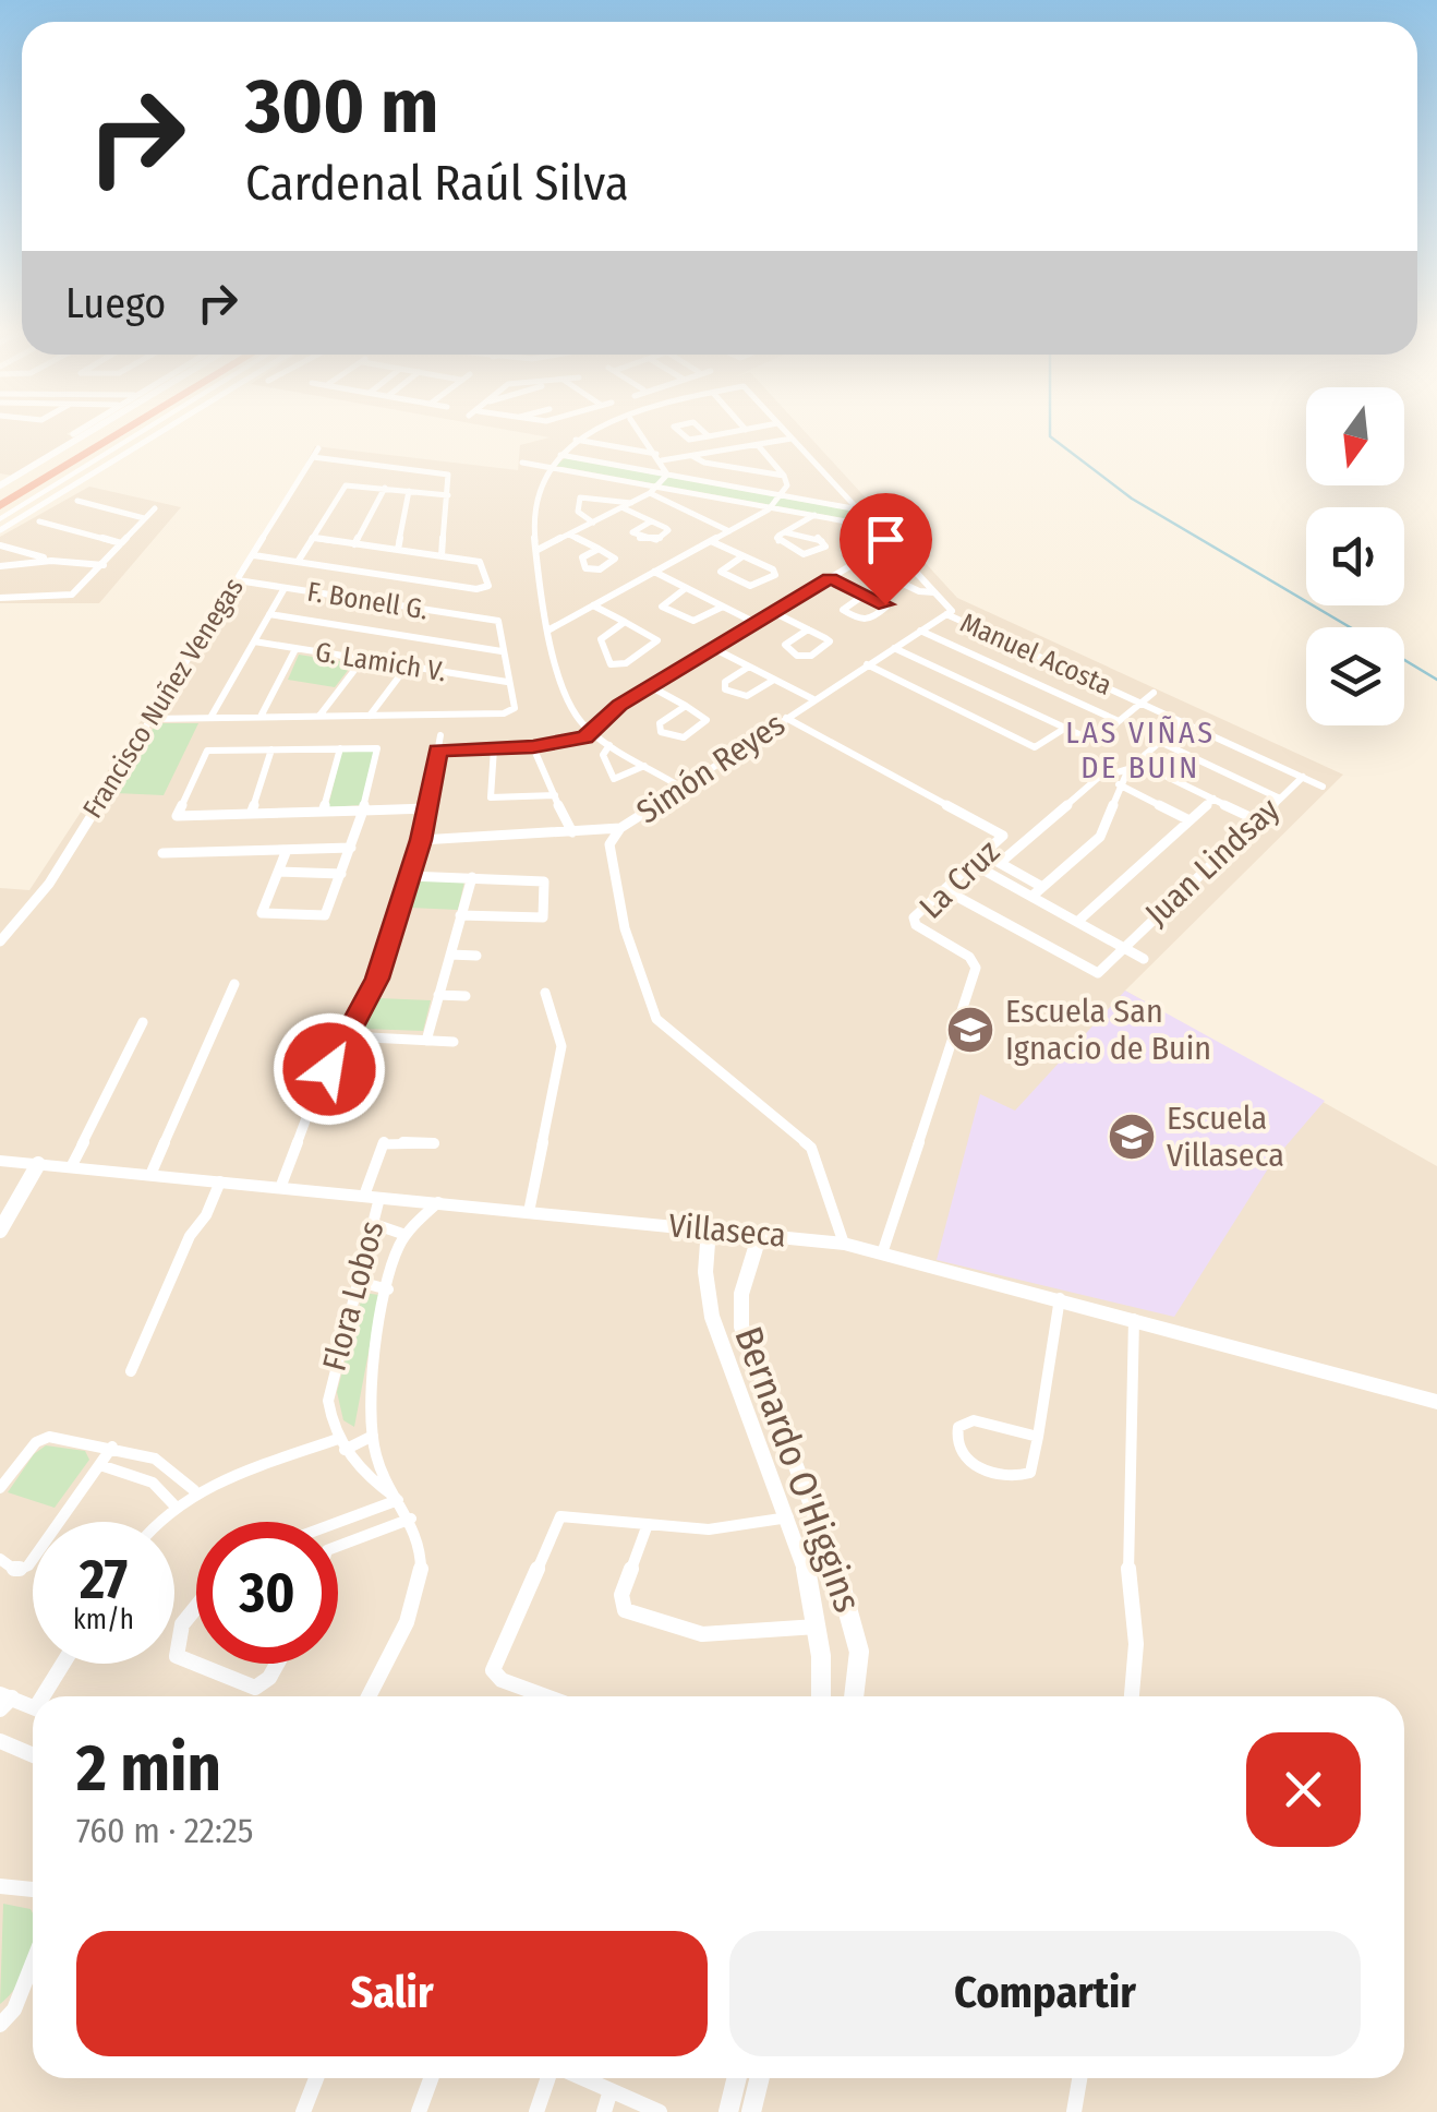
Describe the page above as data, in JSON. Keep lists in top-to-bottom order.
{
  "streets": {
    "main road": ["Villaseca"],
    "street": [
      "F. Bonell G.",
      "Manuel Acosta",
      "G. Lamich V.",
      "Francisco Nuñez Venegas",
      "Simón Reyes",
      "Juan Lindsay",
      "La Cruz",
      "Flora Lobos",
      "Bernardo O'Higgins"
    ]
  },
  "crossings": [
    ["F. Bonell G.", "Francisco Nuñez Venegas"],
    ["Manuel Acosta", "Simón Reyes"],
    ["Manuel Acosta", "Juan Lindsay"],
    ["Simón Reyes", "La Cruz"],
    ["Simón Reyes", "Villaseca"],
    ["Juan Lindsay", "La Cruz"],
    ["La Cruz", "Villaseca"],
    ["Villaseca", "Flora Lobos"],
    ["Villaseca", "Bernardo O'Higgins"]
  ],
  "districts": ["LAS VIÑAS DE BUIN"],
  "places": {
    "school or university": ["Escuela San Ignacio de Buin", "Escuela Villaseca"]
  },
  "north": "bottom",
  "page": {
    "turn": ["300 m", "Cardenal Raúl Silva"],
    "then": "Luego",
    "speed": "27 km/h",
    "limit": "30",
    "heading": ["2 min", "760 m · 22:25"],
    "buttons": ["Salir", "Compartir"]
  }
}
